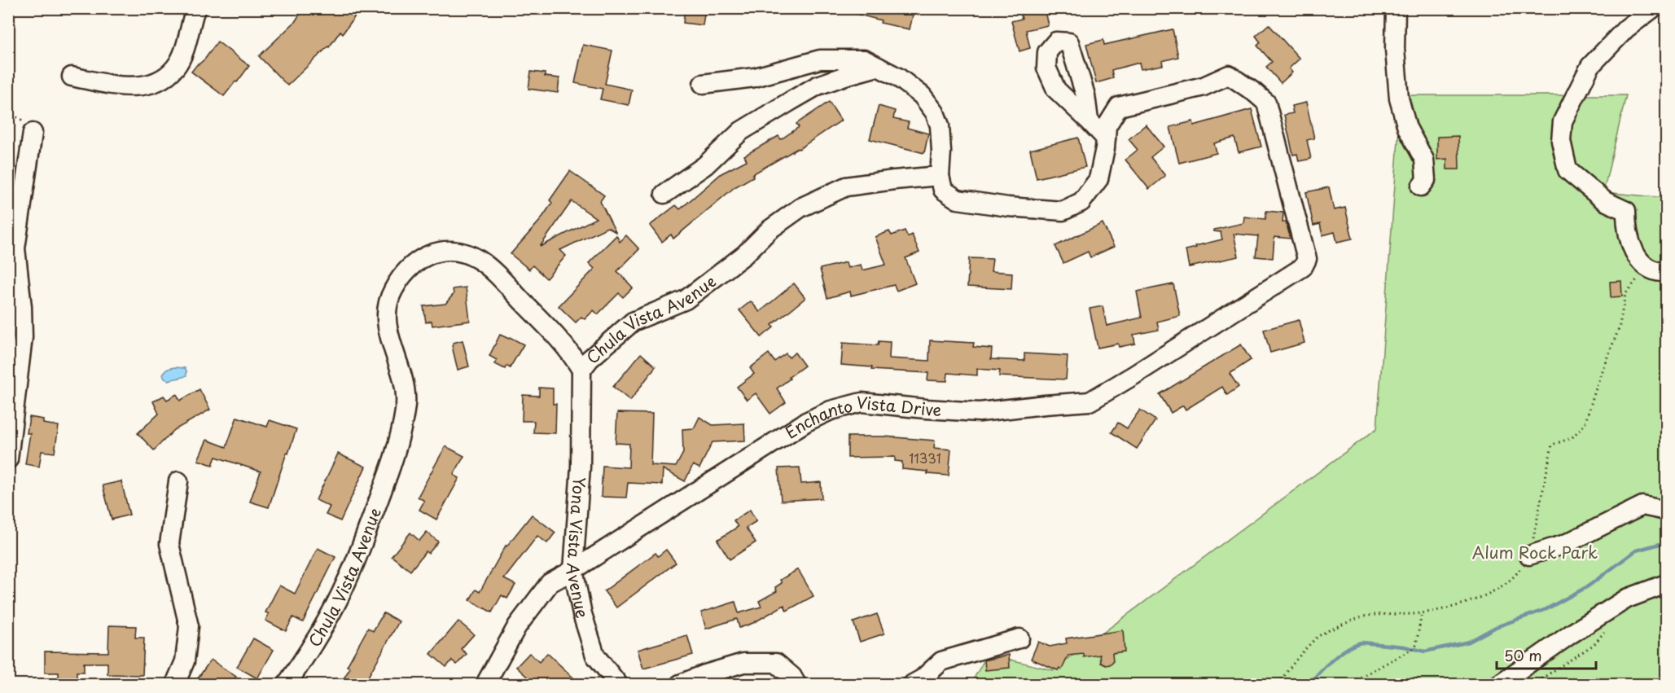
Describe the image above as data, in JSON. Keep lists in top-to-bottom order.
{
  "streets": {
    "street": ["Chula Vista Avenue", "Enchanto Vista Drive", "Yona Vista Avenue"]
  },
  "crossings": [
    ["Chula Vista Avenue", "Yona Vista Avenue"],
    ["Enchanto Vista Drive", "Yona Vista Avenue"]
  ],
  "parks": ["Alum Rock Park"],
  "house_numbers": ["11331"],
  "scale_bar": "50 m"
}
